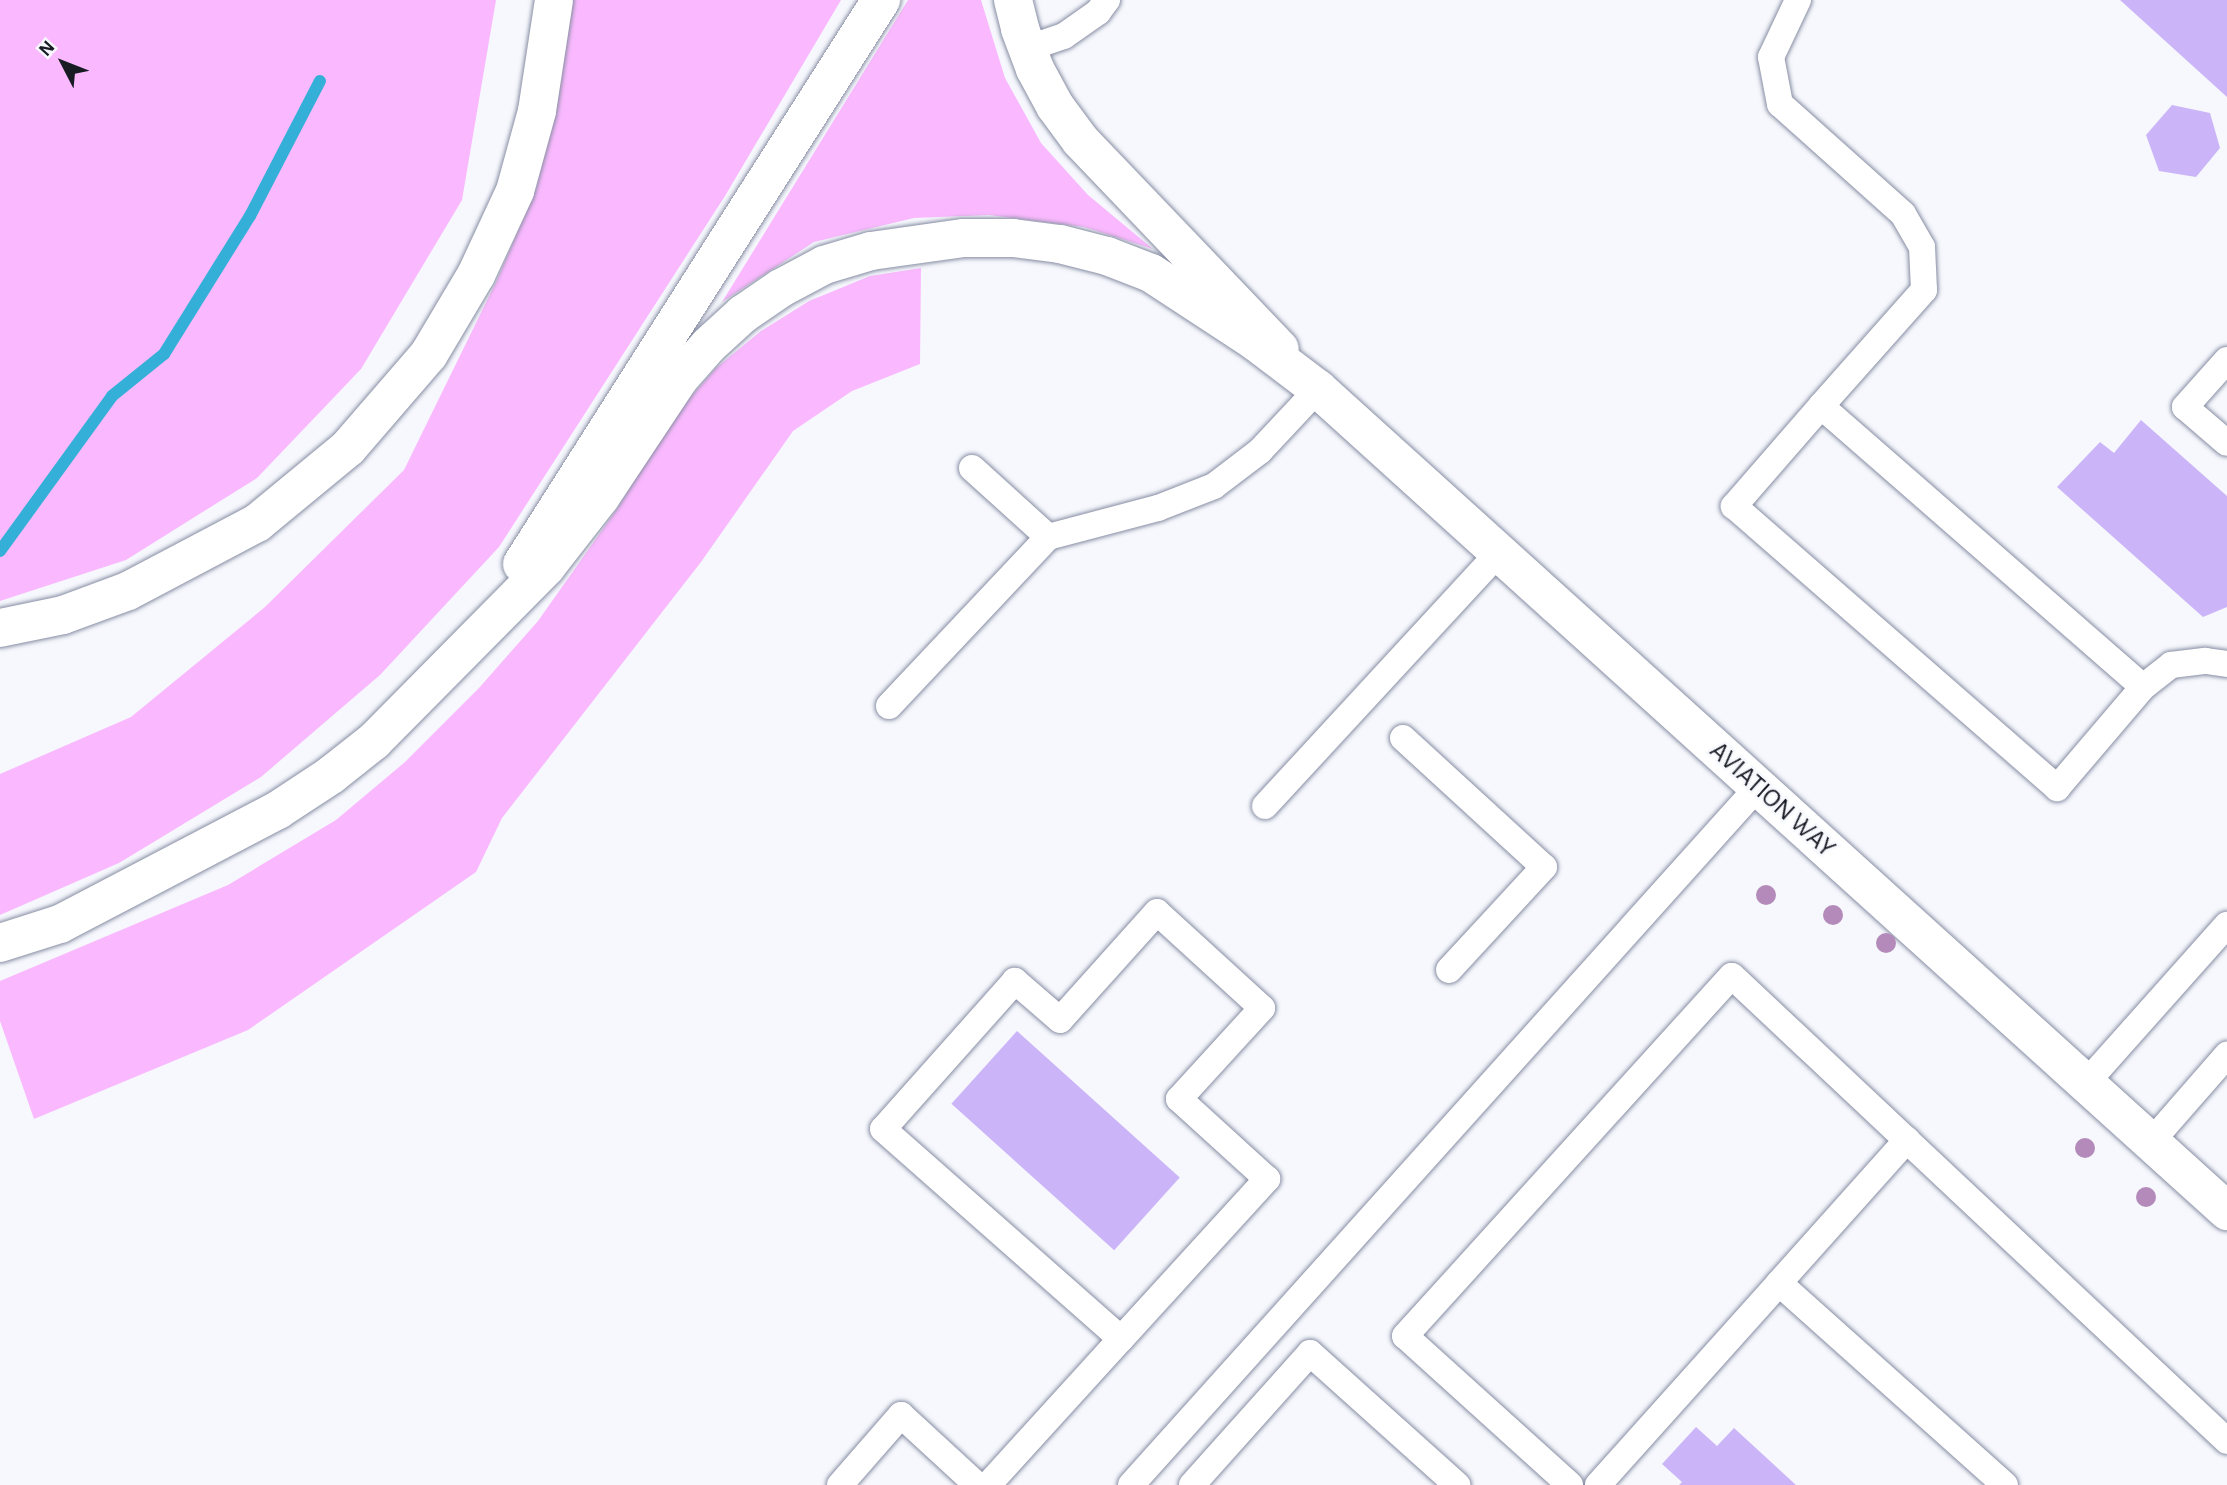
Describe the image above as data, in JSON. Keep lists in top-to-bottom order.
{
  "streets": {
    "main road": ["AVIATION WAY"]
  },
  "north": "top left"
}
